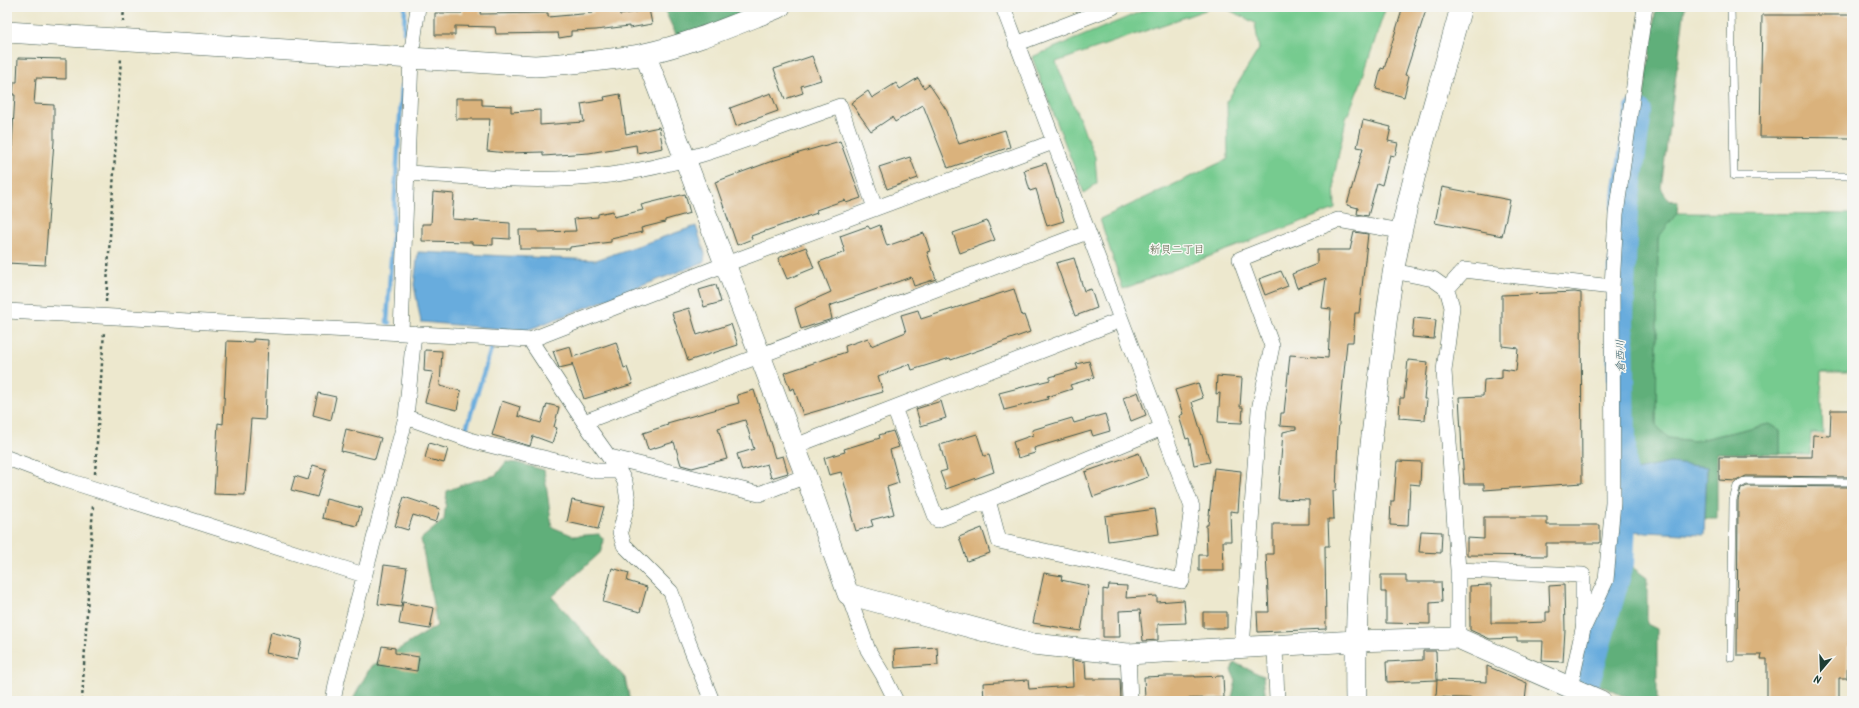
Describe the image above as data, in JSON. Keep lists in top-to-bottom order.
{
  "districts": ["新貝二丁目"],
  "water": ["倉西川"],
  "north": "bottom"
}
